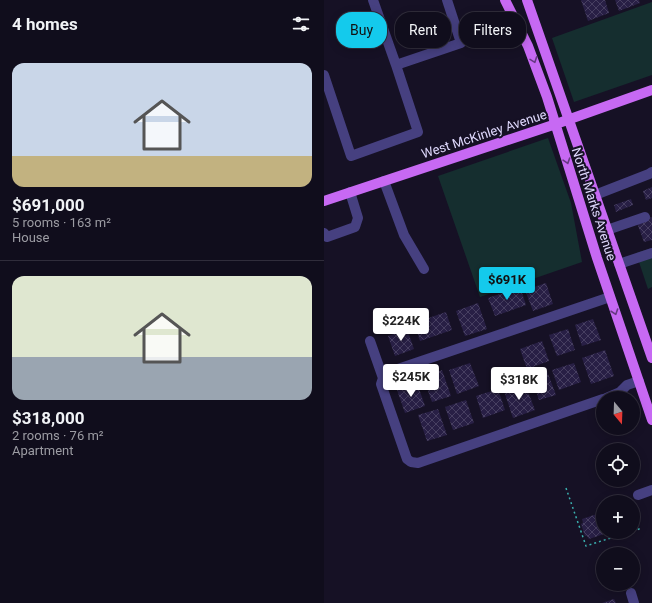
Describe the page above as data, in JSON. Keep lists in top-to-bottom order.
{
  "streets": {
    "main road": ["West McKinley Avenue", "North Marks Avenue"]
  },
  "crossings": [
    ["West McKinley Avenue", "North Marks Avenue"]
  ],
  "north": "bottom",
  "page": {
    "heading": "4 homes",
    "chip": ["Buy", "Rent", "Filters"],
    "list": [
      {
        "name": "$691,000",
        "note": "5 rooms · 163 m² · House"
      },
      {
        "name": "$318,000",
        "note": "2 rooms · 76 m² · Apartment"
      }
    ],
    "price": [
      "$691K",
      "$224K",
      "$245K",
      "$318K"
    ],
    "map_buttons": ["+", "−"]
  }
}
